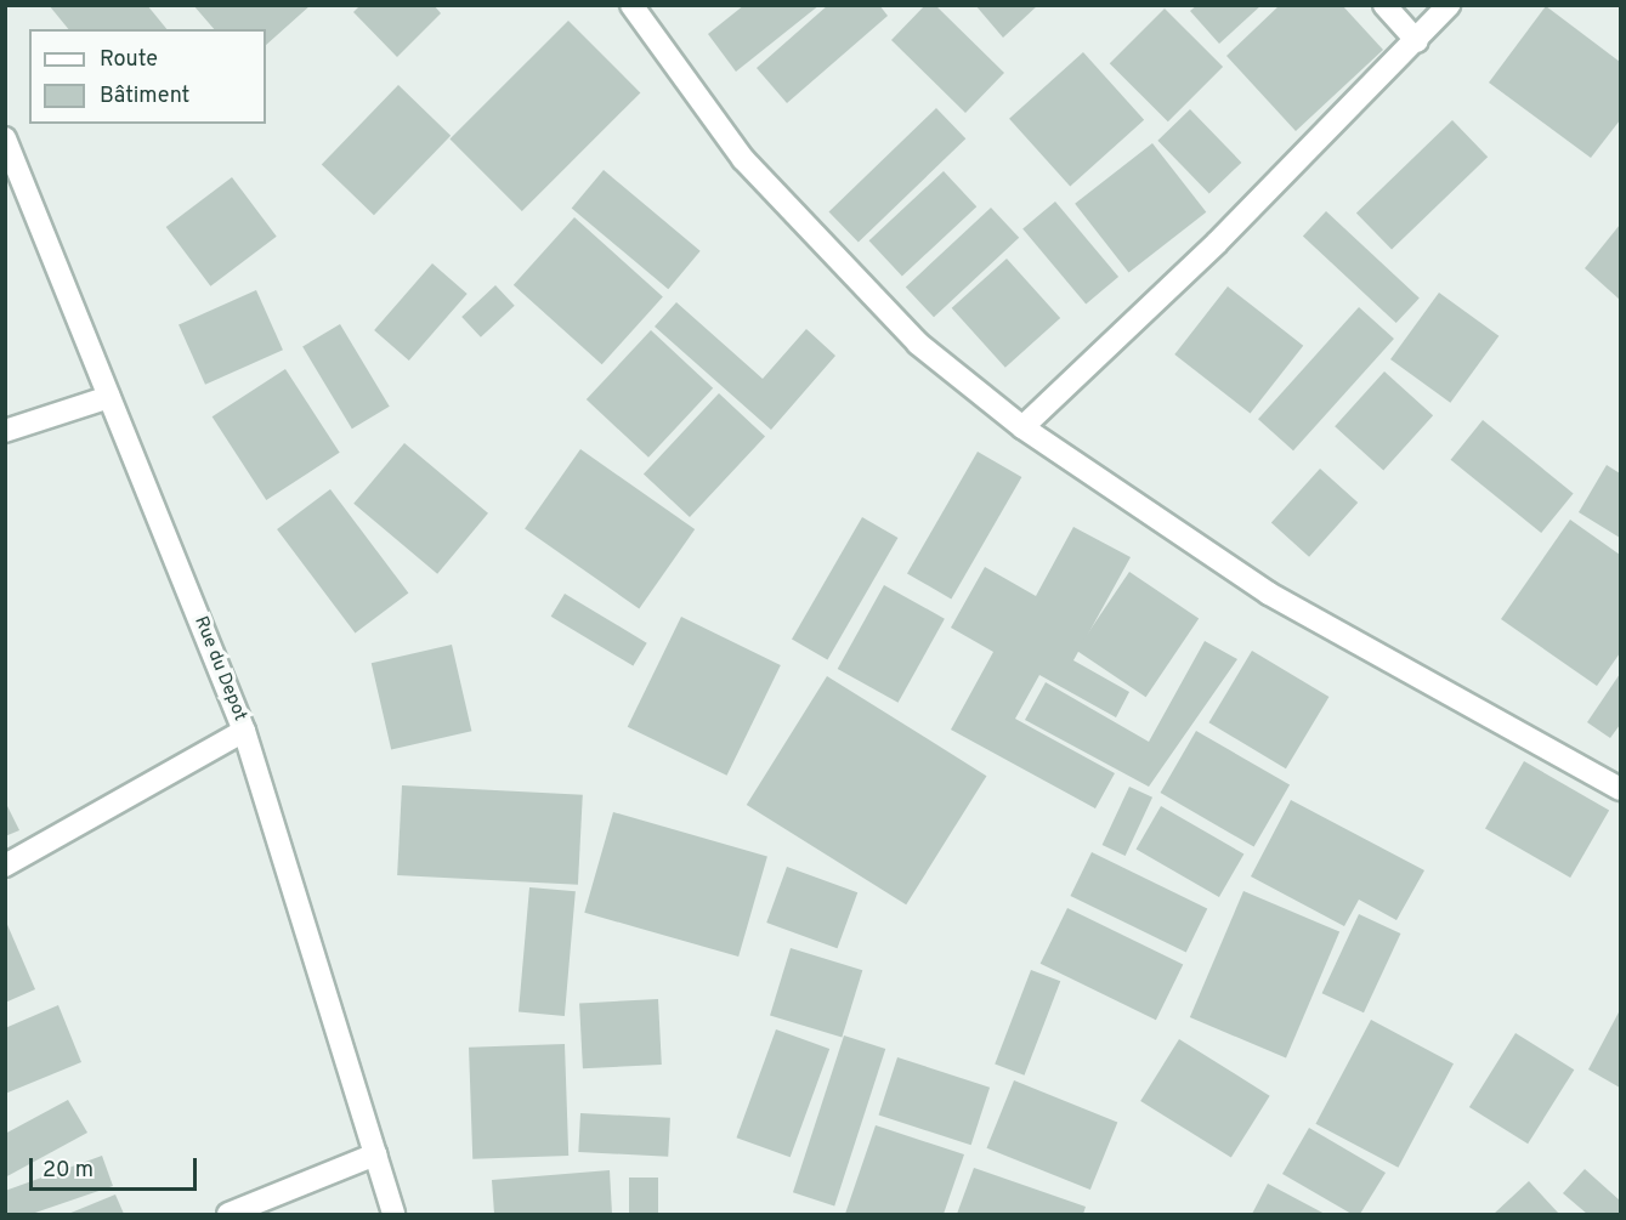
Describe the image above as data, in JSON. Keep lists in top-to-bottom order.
{
  "streets": {
    "street": ["Rue du Depot"]
  },
  "legend": ["Route", "Bâtiment"],
  "scale_bar": "20 m"
}
